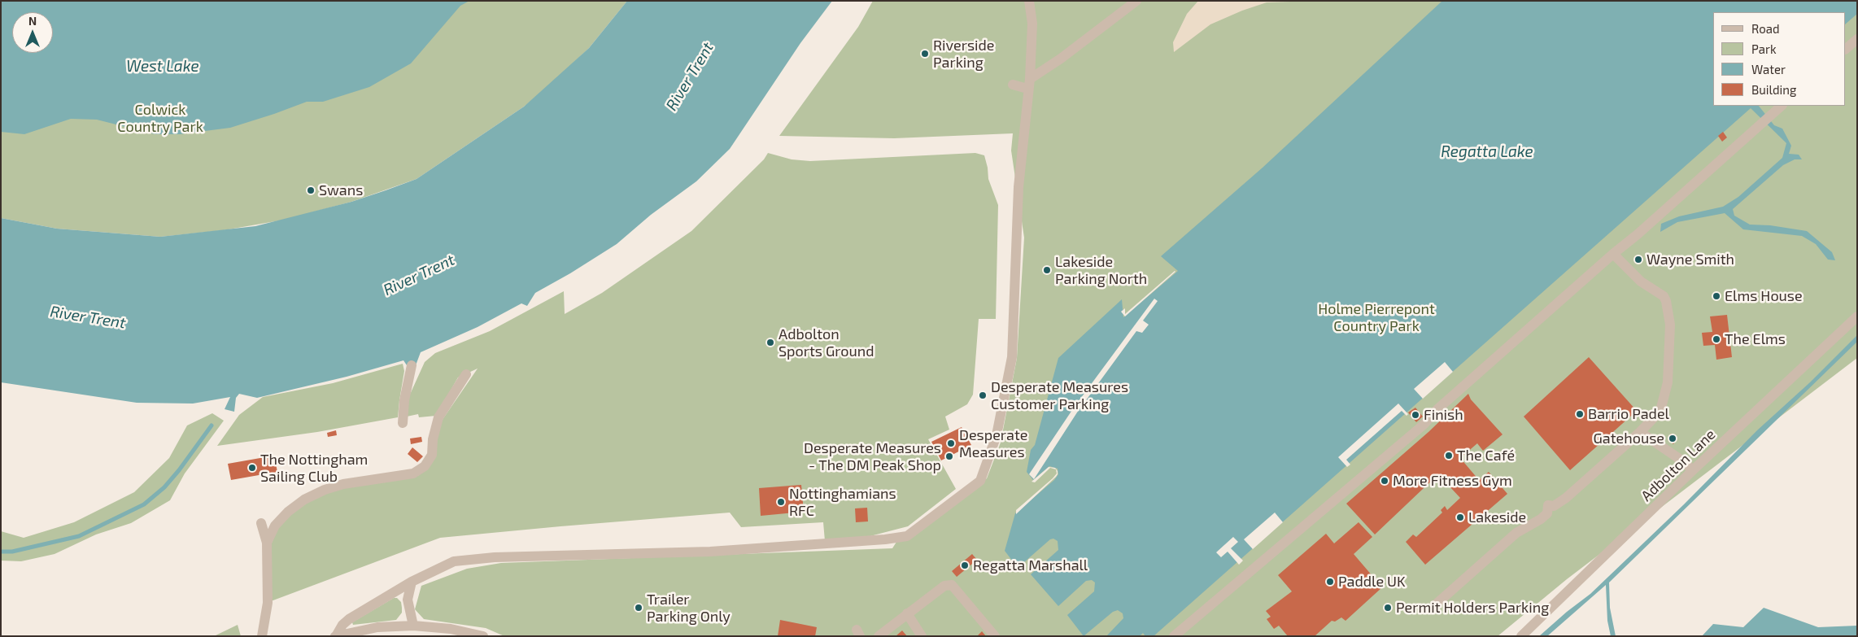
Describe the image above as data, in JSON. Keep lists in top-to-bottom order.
{
  "streets": {
    "street": ["Adbolton Lane"]
  },
  "water": ["West Lake", "River Trent", "Regatta Lake"],
  "parks": ["Colwick Country Park", "Holme Pierrepont Country Park"],
  "places": [
    "Riverside Parking",
    "Swans",
    "Wayne Smith",
    "Lakeside Parking North",
    "Elms House",
    "The Elms",
    "Adbolton Sports Ground",
    "Desperate Measures Customer Parking",
    "Barrio Padel",
    "Finish",
    "Gatehouse",
    "Desperate Measures",
    "The Café",
    "Desperate Measures - The DM Peak Shop",
    "The Nottingham Sailing Club",
    "More Fitness Gym",
    "Nottinghamians RFC",
    "Lakeside",
    "Regatta Marshall",
    "Paddle UK",
    "Trailer Parking Only",
    "Permit Holders Parking"
  ],
  "legend": [
    "Road",
    "Park",
    "Water",
    "Building"
  ],
  "north": "top"
}
